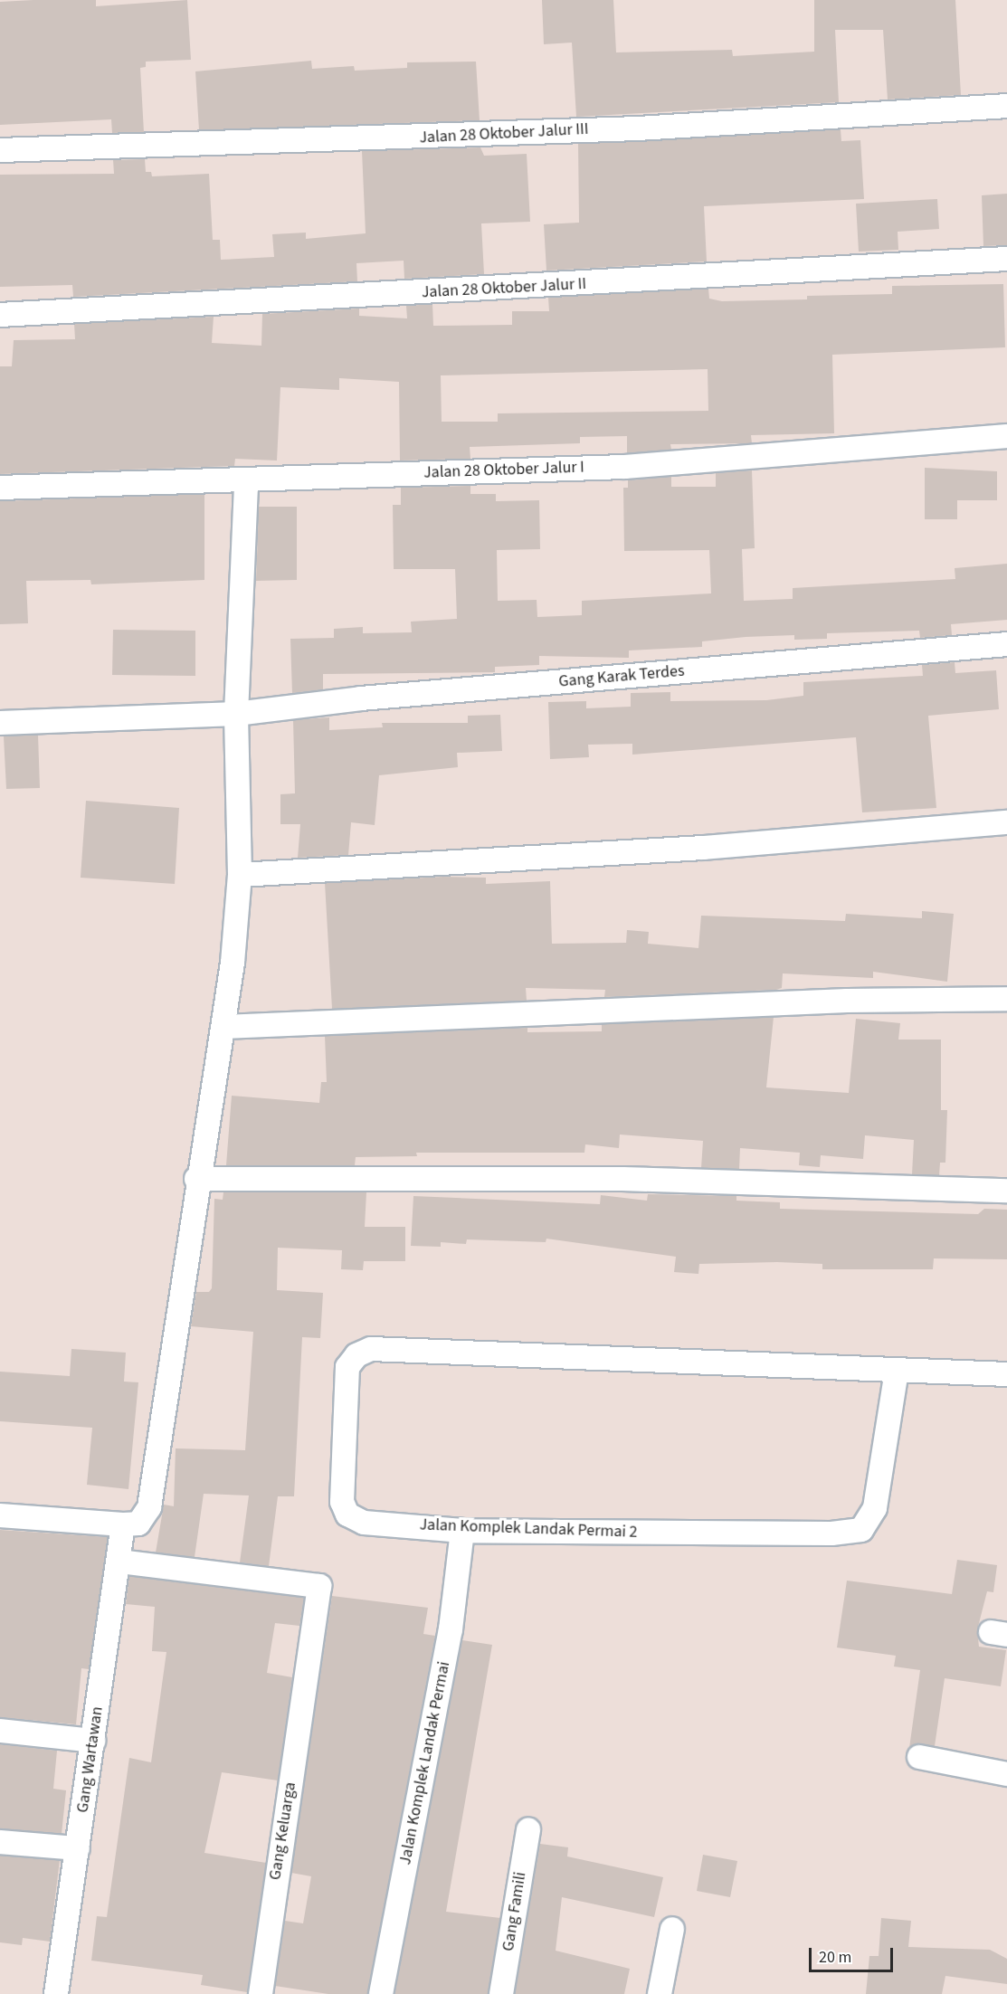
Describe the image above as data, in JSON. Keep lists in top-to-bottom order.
{
  "streets": {
    "street": [
      "Jalan 28 Oktober Jalur III",
      "Jalan 28 Oktober Jalur II",
      "Jalan 28 Oktober Jalur I",
      "Gang Karak Terdes",
      "Jalan Komplek Landak Permai 2",
      "Gang Wartawan",
      "Jalan Komplek Landak Permai",
      "Gang Keluarga",
      "Gang Famili"
    ]
  },
  "crossings": [
    ["Jalan Komplek Landak Permai 2", "Jalan Komplek Landak Permai"],
    ["Gang Wartawan", "Gang Keluarga"]
  ],
  "scale_bar": "20 m"
}
